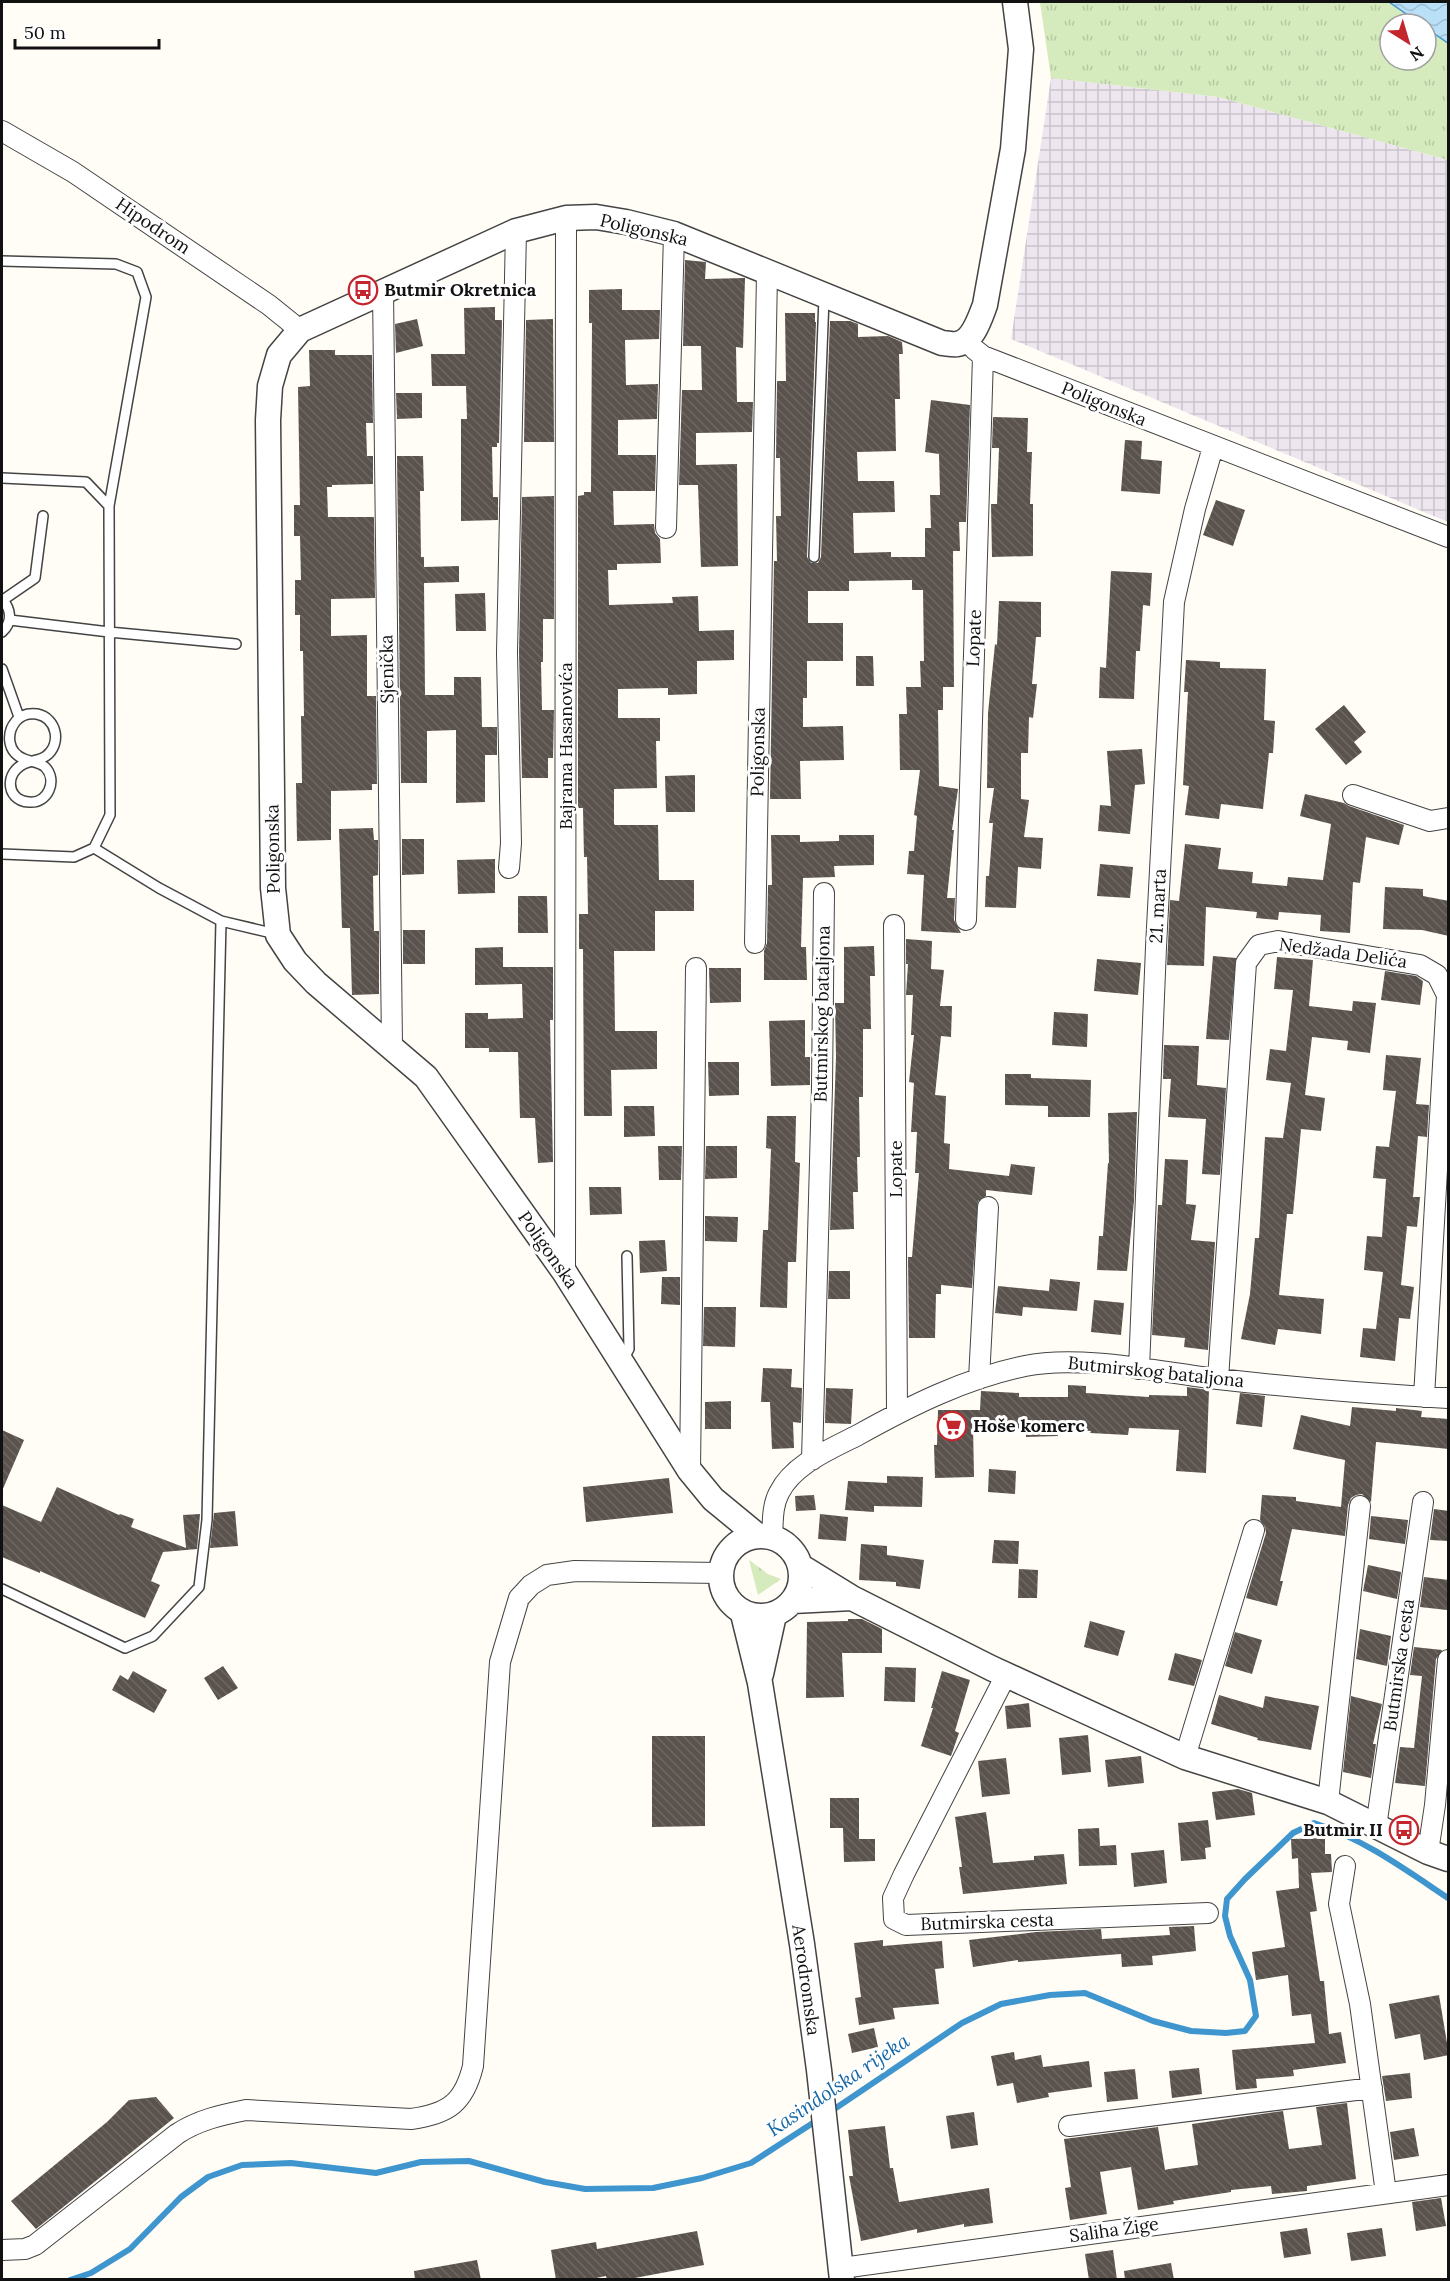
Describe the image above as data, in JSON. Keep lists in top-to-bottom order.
{
  "streets": {
    "street": [
      "Hipodrom",
      "Poligonska",
      "Lopate",
      "Sjenička",
      "Bajrama Hasanovića",
      "21. marta",
      "Nedžada Delića",
      "Butmirskog bataljona",
      "Butmirska cesta",
      "Aerodromska",
      "Saliha Žige"
    ]
  },
  "crossings": [
    ["Hipodrom", "Poligonska"],
    ["Poligonska", "Lopate"],
    ["Poligonska", "Sjenička"],
    ["Poligonska", "Bajrama Hasanovića"],
    ["Poligonska", "21. marta"],
    ["Poligonska", "Butmirskog bataljona"],
    ["Poligonska", "Aerodromska"],
    ["Lopate", "Butmirskog bataljona"],
    ["21. marta", "Butmirskog bataljona"],
    ["Nedžada Delića", "Butmirskog bataljona"],
    ["Butmirskog bataljona", "Aerodromska"],
    ["Aerodromska", "Saliha Žige"]
  ],
  "water": ["Kasindolska rijeka"],
  "places": {
    "bus stop": ["Butmir Okretnica", "Butmir II"],
    "supermarket": ["Hoše komerc"]
  },
  "scale_bar": "50 m",
  "north": "bottom right"
}
